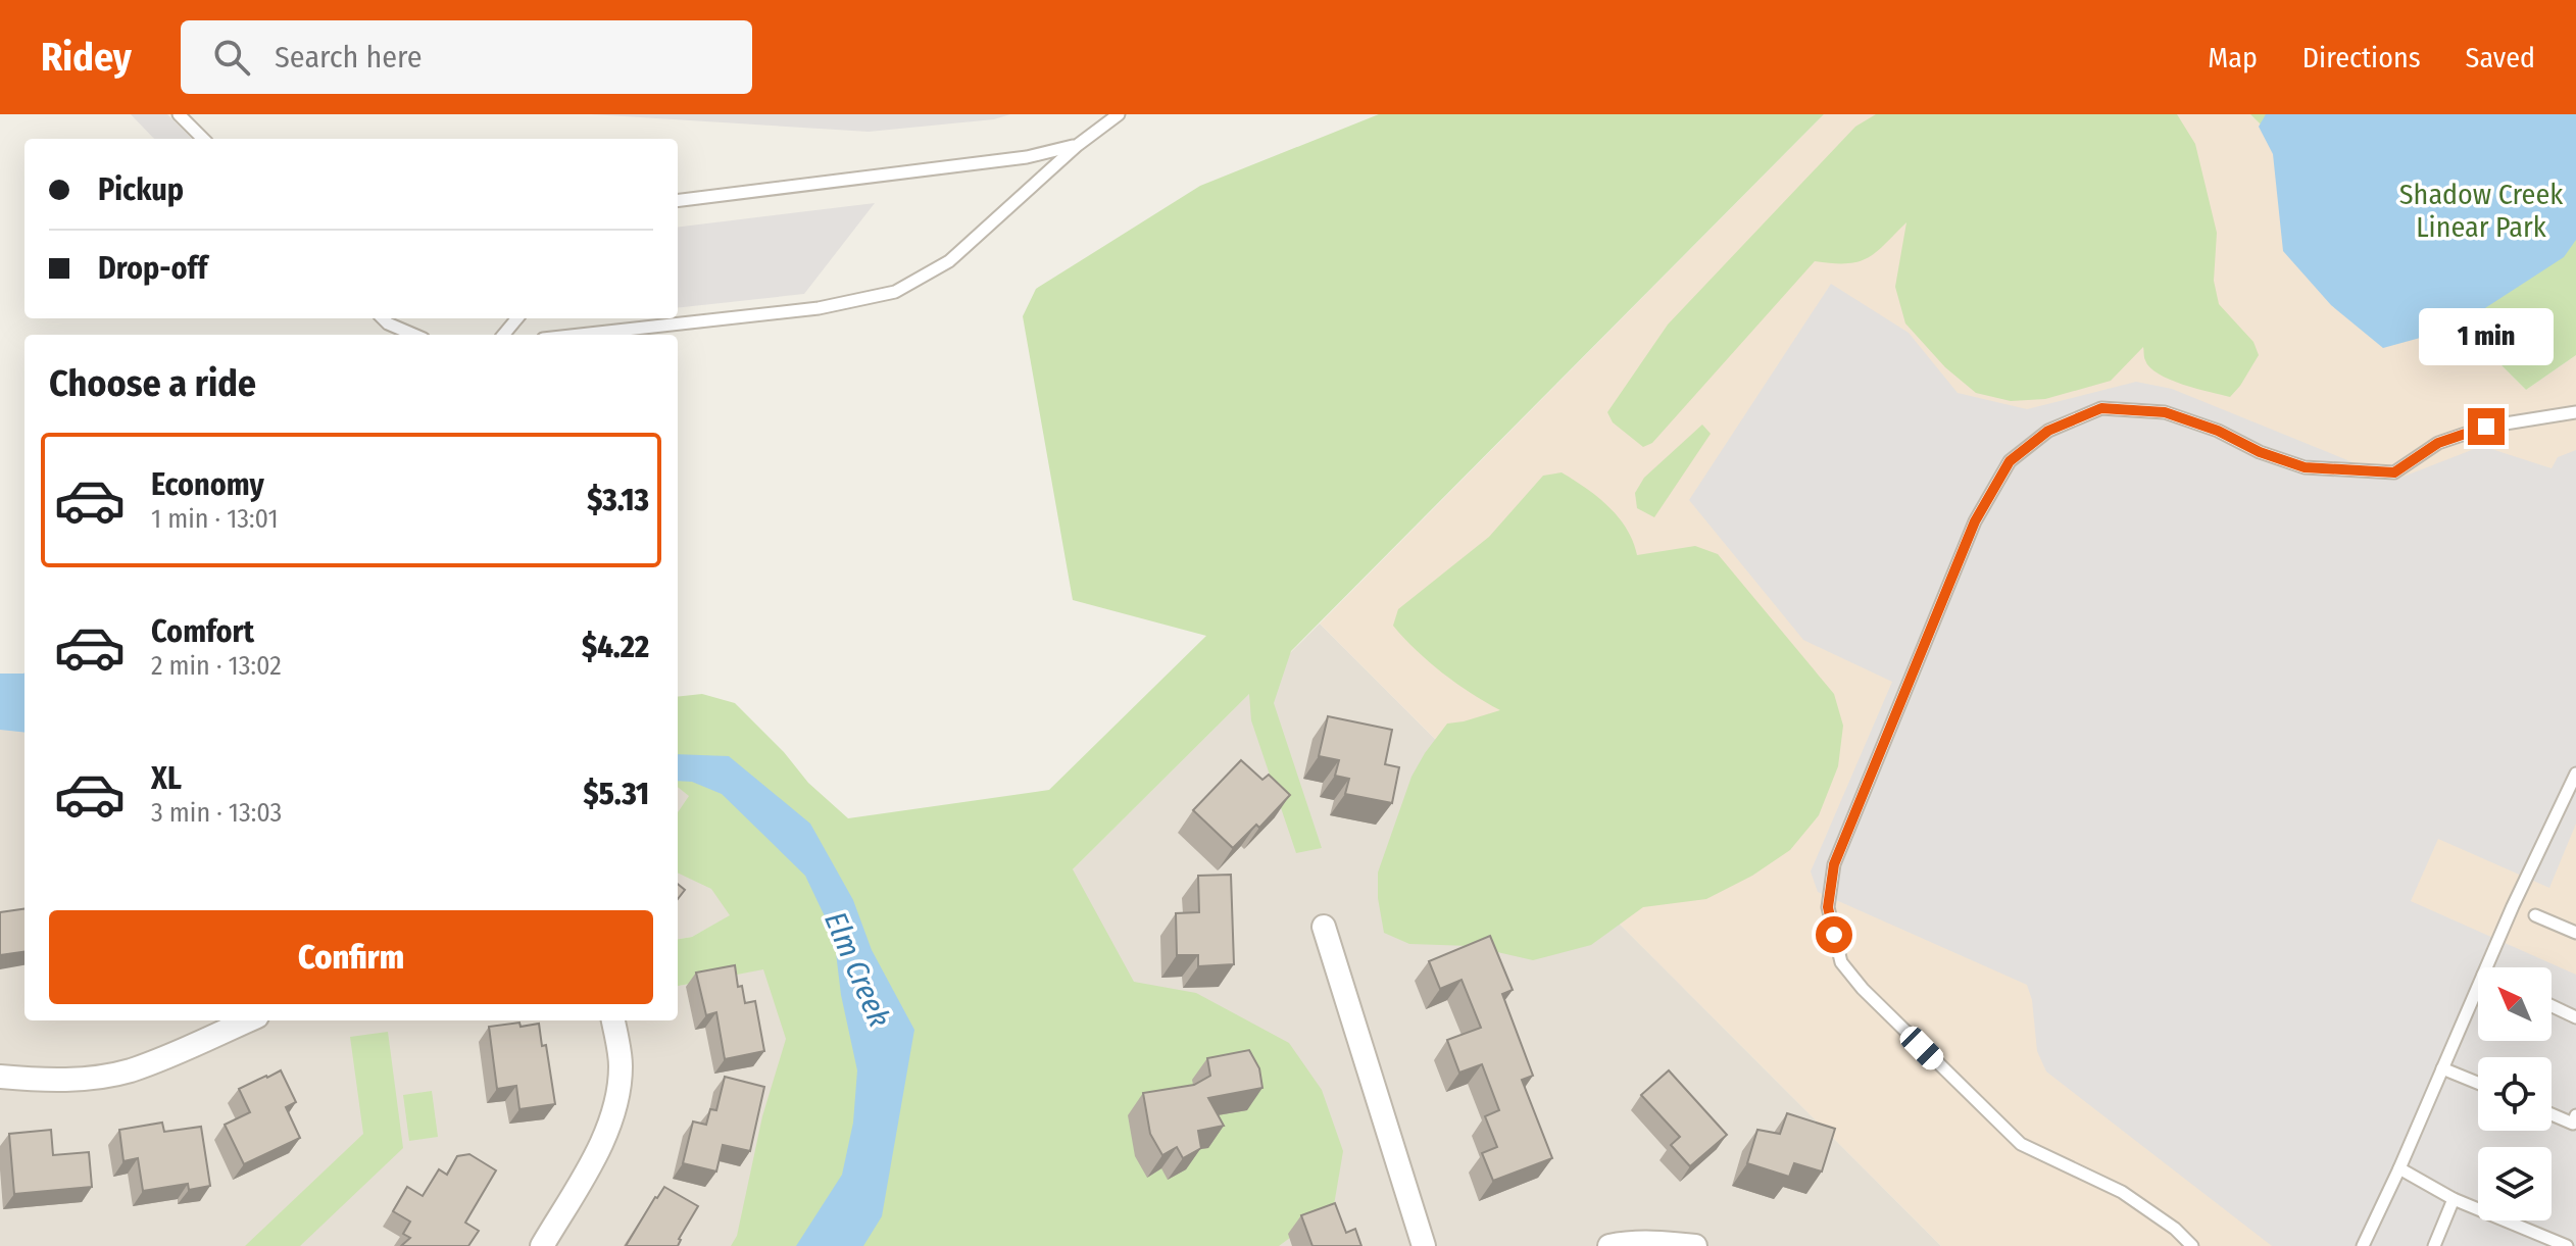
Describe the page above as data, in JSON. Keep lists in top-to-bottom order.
{
  "water": ["Elm Creek"],
  "parks": ["Shadow Creek Linear Park"],
  "north": "top left",
  "page": {
    "header": "Ridey",
    "search": "Search here",
    "nav": ["Map", "Directions", "Saved"],
    "banner": ["Pickup", "Drop-off"],
    "bubble": "1 min",
    "heading": "Choose a ride",
    "list": [
      {
        "name": "Economy",
        "note": "1 min · 13:01",
        "value": "$3.13"
      },
      {
        "name": "Comfort",
        "note": "2 min · 13:02",
        "value": "$4.22"
      },
      {
        "name": "XL",
        "note": "3 min · 13:03",
        "value": "$5.31"
      }
    ],
    "buttons": "Confirm"
  }
}
